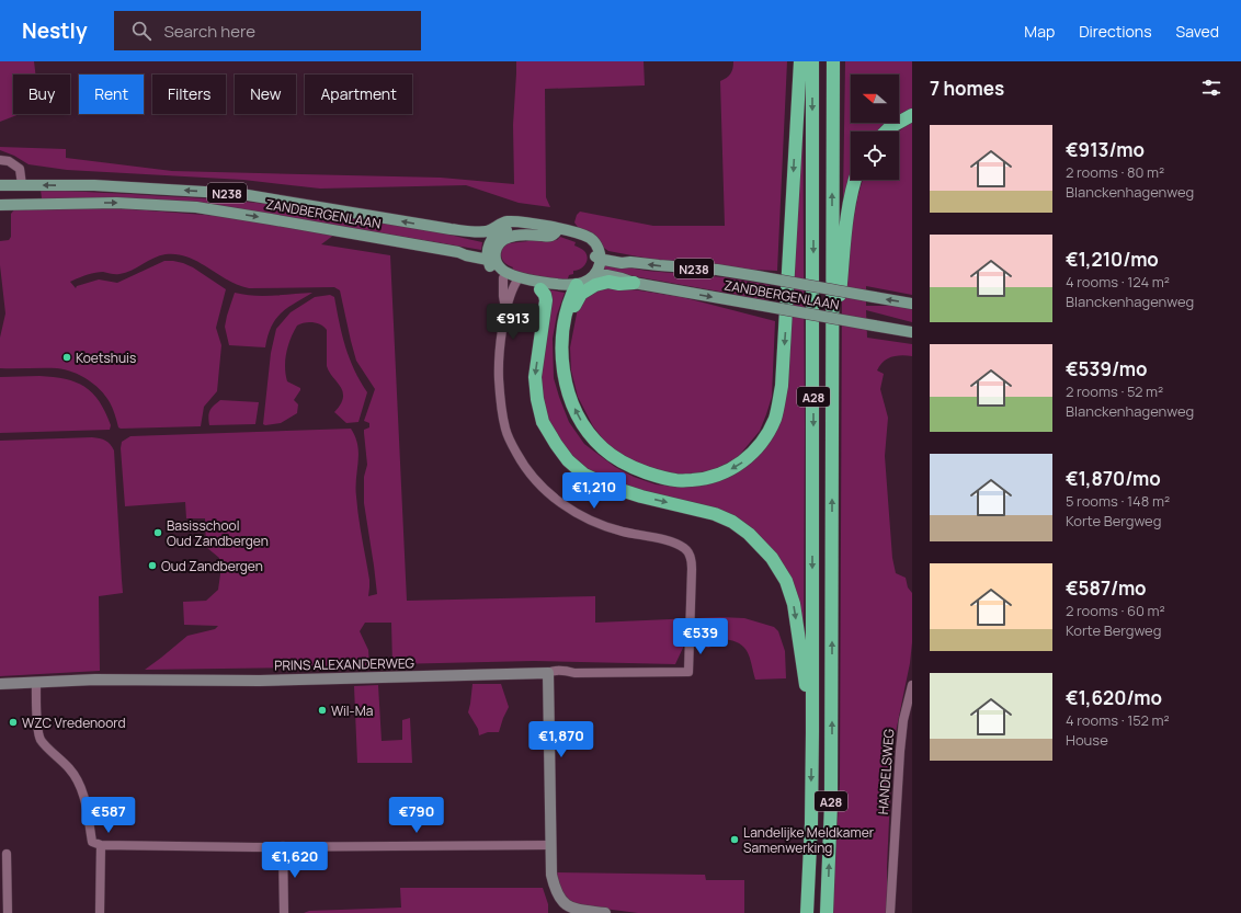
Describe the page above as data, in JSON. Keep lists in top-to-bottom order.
{
  "streets": {
    "highway": ["A28"],
    "main road": ["N238", "ZANDBERGENLAAN"],
    "street": ["PRINS ALEXANDERWEG", "HANDELSWEG"]
  },
  "crossings": [
    ["N238", "ZANDBERGENLAAN"],
    ["ZANDBERGENLAAN", "A28"]
  ],
  "places": [
    "Koetshuis",
    "Basisschool Oud Zandbergen",
    "Oud Zandbergen",
    "Wil-Ma",
    "WZC Vredenoord",
    "Landelijke Meldkamer Samenwerking"
  ],
  "north": "left",
  "page": {
    "header": "Nestly",
    "search": "Search here",
    "nav": ["Map", "Directions", "Saved"],
    "heading": "7 homes",
    "chip": [
      "Buy",
      "Rent",
      "Filters",
      "New",
      "Apartment"
    ],
    "list": [
      {
        "name": "€913/mo",
        "note": "2 rooms · 80 m² · Blanckenhagenweg"
      },
      {
        "name": "€1,210/mo",
        "note": "4 rooms · 124 m² · Blanckenhagenweg"
      },
      {
        "name": "€539/mo",
        "note": "2 rooms · 52 m² · Blanckenhagenweg"
      },
      {
        "name": "€1,870/mo",
        "note": "5 rooms · 148 m² · Korte Bergweg"
      },
      {
        "name": "€587/mo",
        "note": "2 rooms · 60 m² · Korte Bergweg"
      },
      {
        "name": "€1,620/mo",
        "note": "4 rooms · 152 m² · House"
      }
    ],
    "price": [
      "€913",
      "€1,210",
      "€539",
      "€1,870",
      "€587",
      "€790",
      "€1,620"
    ]
  }
}
